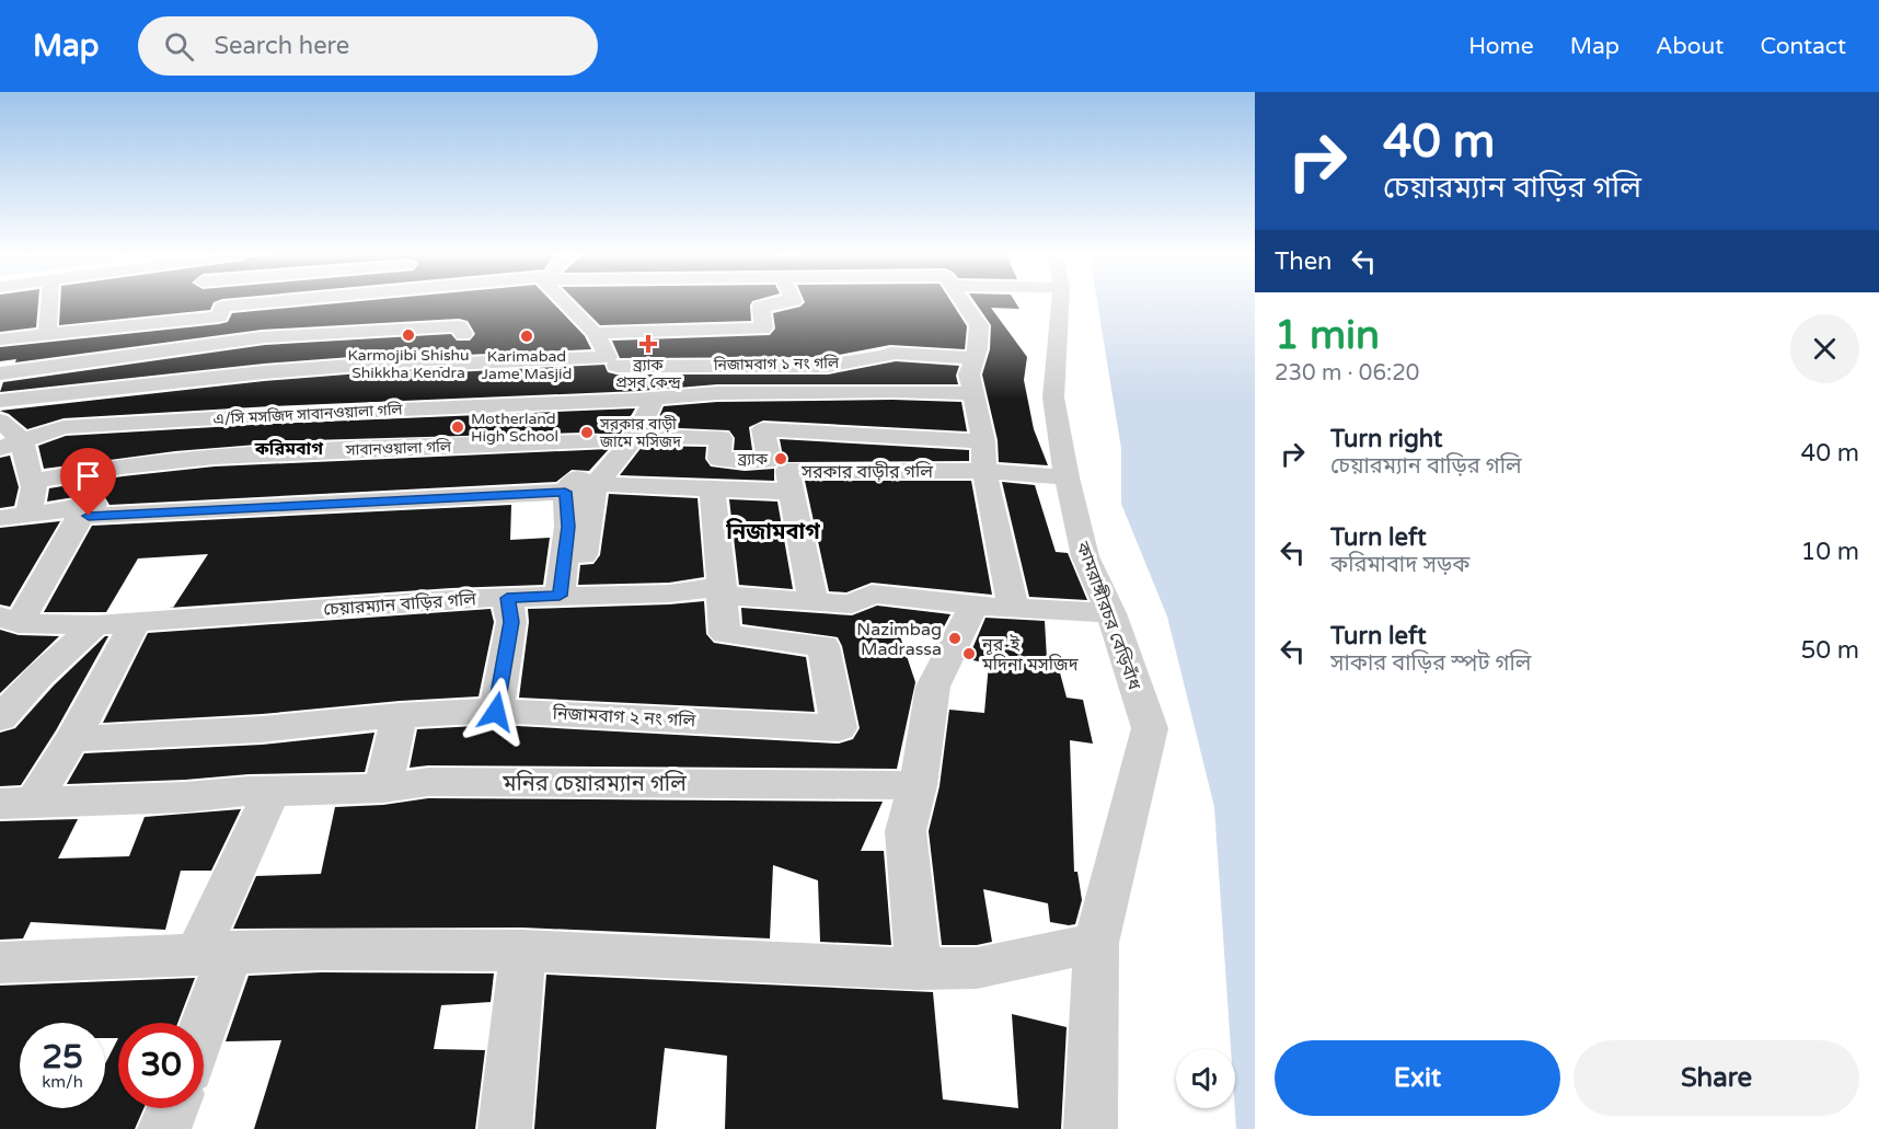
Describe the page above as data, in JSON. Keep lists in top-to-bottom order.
{
  "streets": {
    "street": [
      "নিজামবাগ ১ নং গলি",
      "এ/সি মসজিদ সাবানওয়ালা গলি",
      "সাবানওয়ালা গলি",
      "সরকার বাড়ীর গলি",
      "চেয়ারম্যান বাড়ির গলি",
      "কামরাঙ্গীরচর বেড়িবাঁধ",
      "নিজামবাগ ২ নং গলি",
      "মনির চেয়ারম্যান গলি"
    ]
  },
  "crossings": [
    ["সাবানওয়ালা গলি", "সরকার বাড়ীর গলি"],
    ["সরকার বাড়ীর গলি", "কামরাঙ্গীরচর বেড়িবাঁধ"],
    ["চেয়ারম্যান বাড়ির গলি", "কামরাঙ্গীরচর বেড়িবাঁধ"],
    ["চেয়ারম্যান বাড়ির গলি", "নিজামবাগ ২ নং গলি"]
  ],
  "districts": ["করিমবাগ", "নিজামবাগ"],
  "places": {
    "other": [
      "Karmojibi Shishu Shikkha Kendra",
      "Karimabad Jame Masjid",
      "Motherland High School",
      "সরকার বাড়ী জামে মসিজদ",
      "ব্র্যাক",
      "Nazimbag Madrassa",
      "নূর-ই মদিনা মসজিদ"
    ],
    "health": ["ব্র্যাক প্রসব কেন্দ্র"]
  },
  "page": {
    "header": "Map",
    "search": "Search here",
    "nav": [
      "Home",
      "Map",
      "About",
      "Contact"
    ],
    "turn": ["40 m", "চেয়ারম্যান বাড়ির গলি"],
    "then": "Then",
    "heading": ["1 min", "230 m · 06:20"],
    "list": [
      {
        "name": "Turn right",
        "note": "চেয়ারম্যান বাড়ির গলি",
        "value": "40 m"
      },
      {
        "name": "Turn left",
        "note": "করিমাবাদ সড়ক",
        "value": "10 m"
      },
      {
        "name": "Turn left",
        "note": "সাকার বাড়ির স্পট গলি",
        "value": "50 m"
      }
    ],
    "speed": "25 km/h",
    "limit": "30",
    "buttons": ["Exit", "Share"]
  }
}
